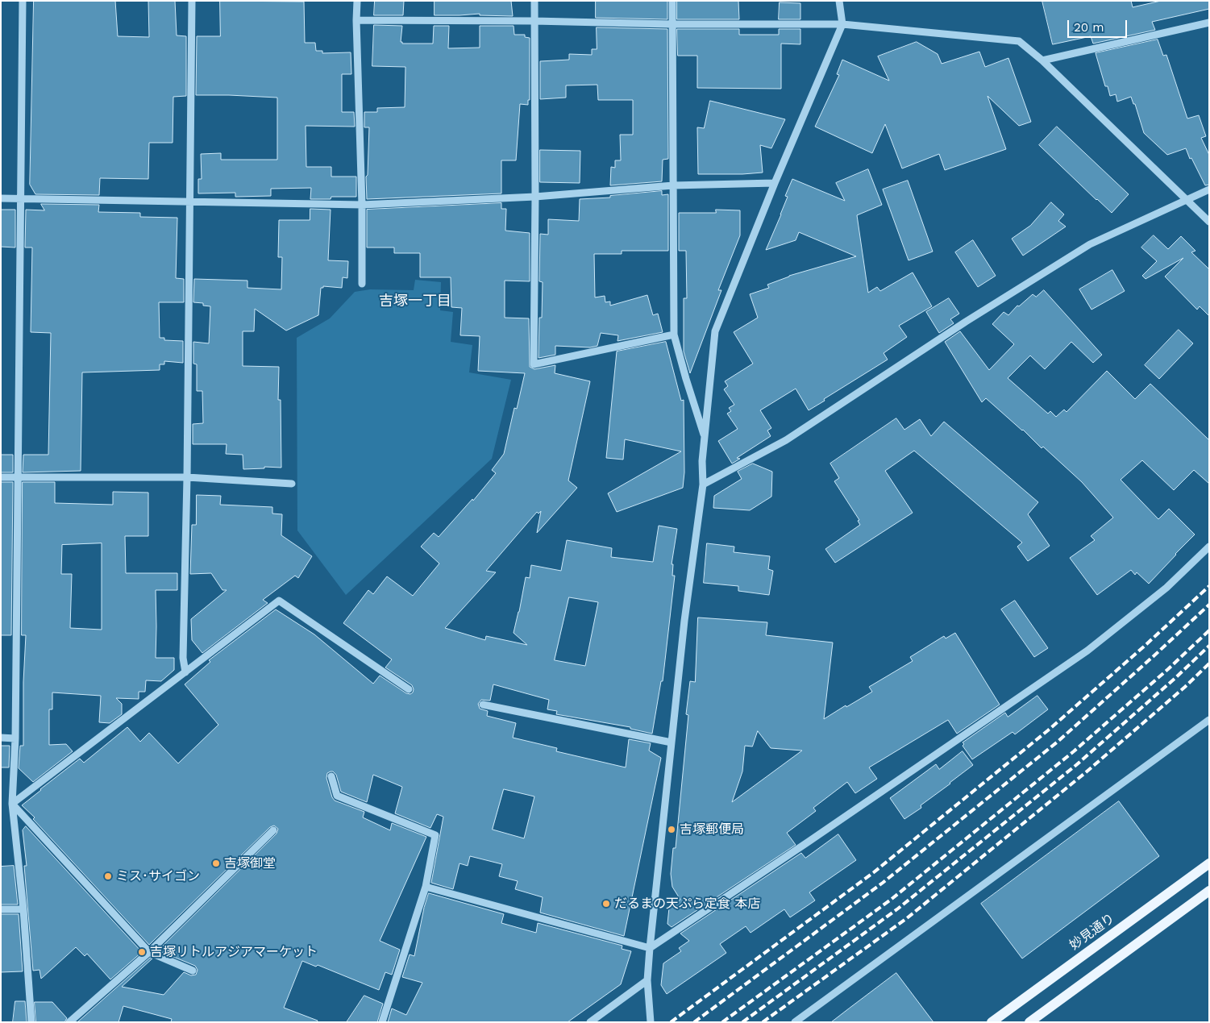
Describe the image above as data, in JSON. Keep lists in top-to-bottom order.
{
  "streets": {
    "main road": ["妙見通り"]
  },
  "districts": ["吉塚一丁目"],
  "places": [
    "吉塚郵便局",
    "吉塚御堂",
    "ミス･サイゴン",
    "だるまの天ぷら定食 本店",
    "吉塚リトルアジアマーケット"
  ],
  "scale_bar": "20 m"
}
